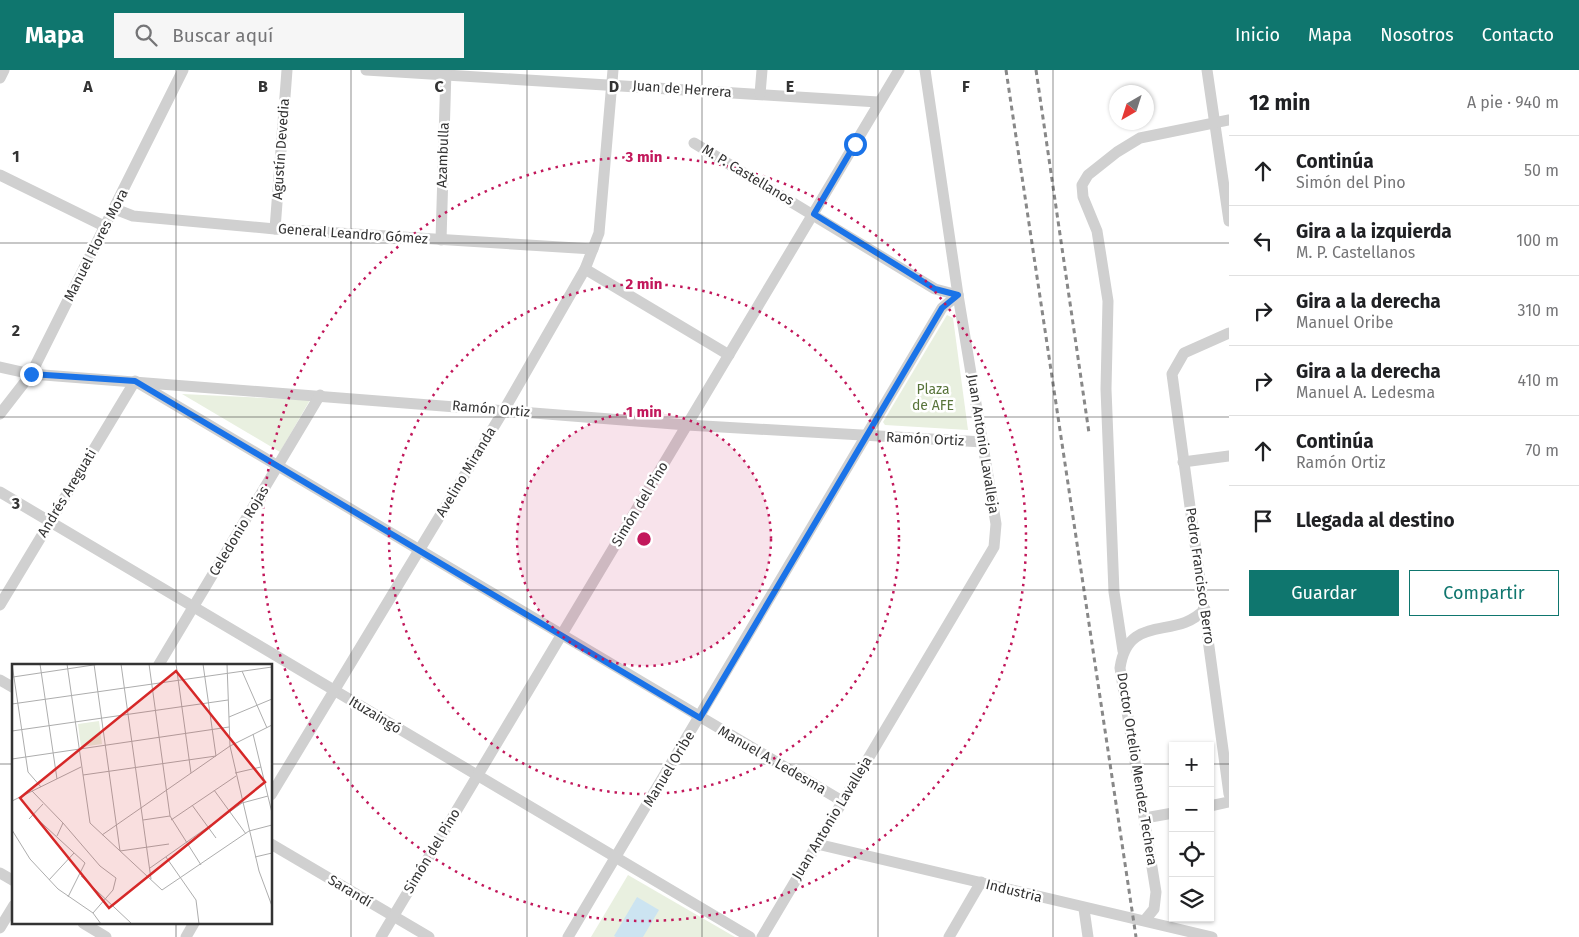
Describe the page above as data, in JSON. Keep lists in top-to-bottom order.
{
  "streets": {
    "street": [
      "Juan de Herrera",
      "Agustín Devedia",
      "Azambulla",
      "M. P. Castellanos",
      "General Leandro Gómez",
      "Manuel Flores Mora",
      "Ramón Ortiz",
      "Juan Antonio Lavalleja",
      "Avelino Miranda",
      "Andrés Areguati",
      "Simón del Pino",
      "Celedonio Rojas",
      "Pedro Francisco Berro",
      "Ituzaingó",
      "Manuel A. Ledesma",
      "Manuel Oribe",
      "Doctor Ortelio Mendez Techera",
      "Sarandí",
      "Industria"
    ]
  },
  "crossings": [
    ["Juan de Herrera", "Azambulla"],
    ["Juan de Herrera", "Avelino Miranda"],
    ["Juan de Herrera", "Simón del Pino"],
    ["Agustín Devedia", "General Leandro Gómez"],
    ["Azambulla", "General Leandro Gómez"],
    ["M. P. Castellanos", "Juan Antonio Lavalleja"],
    ["M. P. Castellanos", "Simón del Pino"],
    ["M. P. Castellanos", "Manuel Oribe"],
    ["General Leandro Gómez", "Manuel Flores Mora"],
    ["General Leandro Gómez", "Avelino Miranda"],
    ["Manuel Flores Mora", "Ramón Ortiz"],
    ["Ramón Ortiz", "Juan Antonio Lavalleja"],
    ["Ramón Ortiz", "Avelino Miranda"],
    ["Ramón Ortiz", "Andrés Areguati"],
    ["Ramón Ortiz", "Simón del Pino"],
    ["Ramón Ortiz", "Celedonio Rojas"],
    ["Ramón Ortiz", "Manuel A. Ledesma"],
    ["Ramón Ortiz", "Manuel Oribe"],
    ["Juan Antonio Lavalleja", "Manuel A. Ledesma"],
    ["Juan Antonio Lavalleja", "Manuel Oribe"],
    ["Juan Antonio Lavalleja", "Industria"],
    ["Avelino Miranda", "Ituzaingó"],
    ["Avelino Miranda", "Manuel A. Ledesma"],
    ["Andrés Areguati", "Ituzaingó"],
    ["Andrés Areguati", "Manuel A. Ledesma"],
    ["Simón del Pino", "Ituzaingó"],
    ["Simón del Pino", "Manuel A. Ledesma"],
    ["Simón del Pino", "Sarandí"],
    ["Celedonio Rojas", "Ituzaingó"],
    ["Celedonio Rojas", "Manuel A. Ledesma"],
    ["Ituzaingó", "Manuel Oribe"],
    ["Manuel A. Ledesma", "Manuel Oribe"],
    ["Doctor Ortelio Mendez Techera", "Industria"]
  ],
  "parks": ["Plaza de AFE"],
  "north": "bottom left",
  "page": {
    "header": "Mapa",
    "search": "Buscar aquí",
    "nav": [
      "Inicio",
      "Mapa",
      "Nosotros",
      "Contacto"
    ],
    "heading": ["12 min", "A pie · 940 m"],
    "list": [
      ["Continúa", "Simón del Pino", "50 m"],
      ["Gira a la izquierda", "M. P. Castellanos", "100 m"],
      ["Gira a la derecha", "Manuel Oribe", "310 m"],
      ["Gira a la derecha", "Manuel A. Ledesma", "410 m"],
      ["Continúa", "Ramón Ortiz", "70 m"],
      "Llegada al destino"
    ],
    "buttons": ["Guardar", "Compartir"],
    "map_buttons": ["+", "−"]
  },
  "grid": {
    "columns": [
      "A",
      "B",
      "C",
      "D",
      "E",
      "F"
    ],
    "rows": ["1", "2", "3"]
  },
  "rings": ["3 min", "2 min", "1 min"]
}
